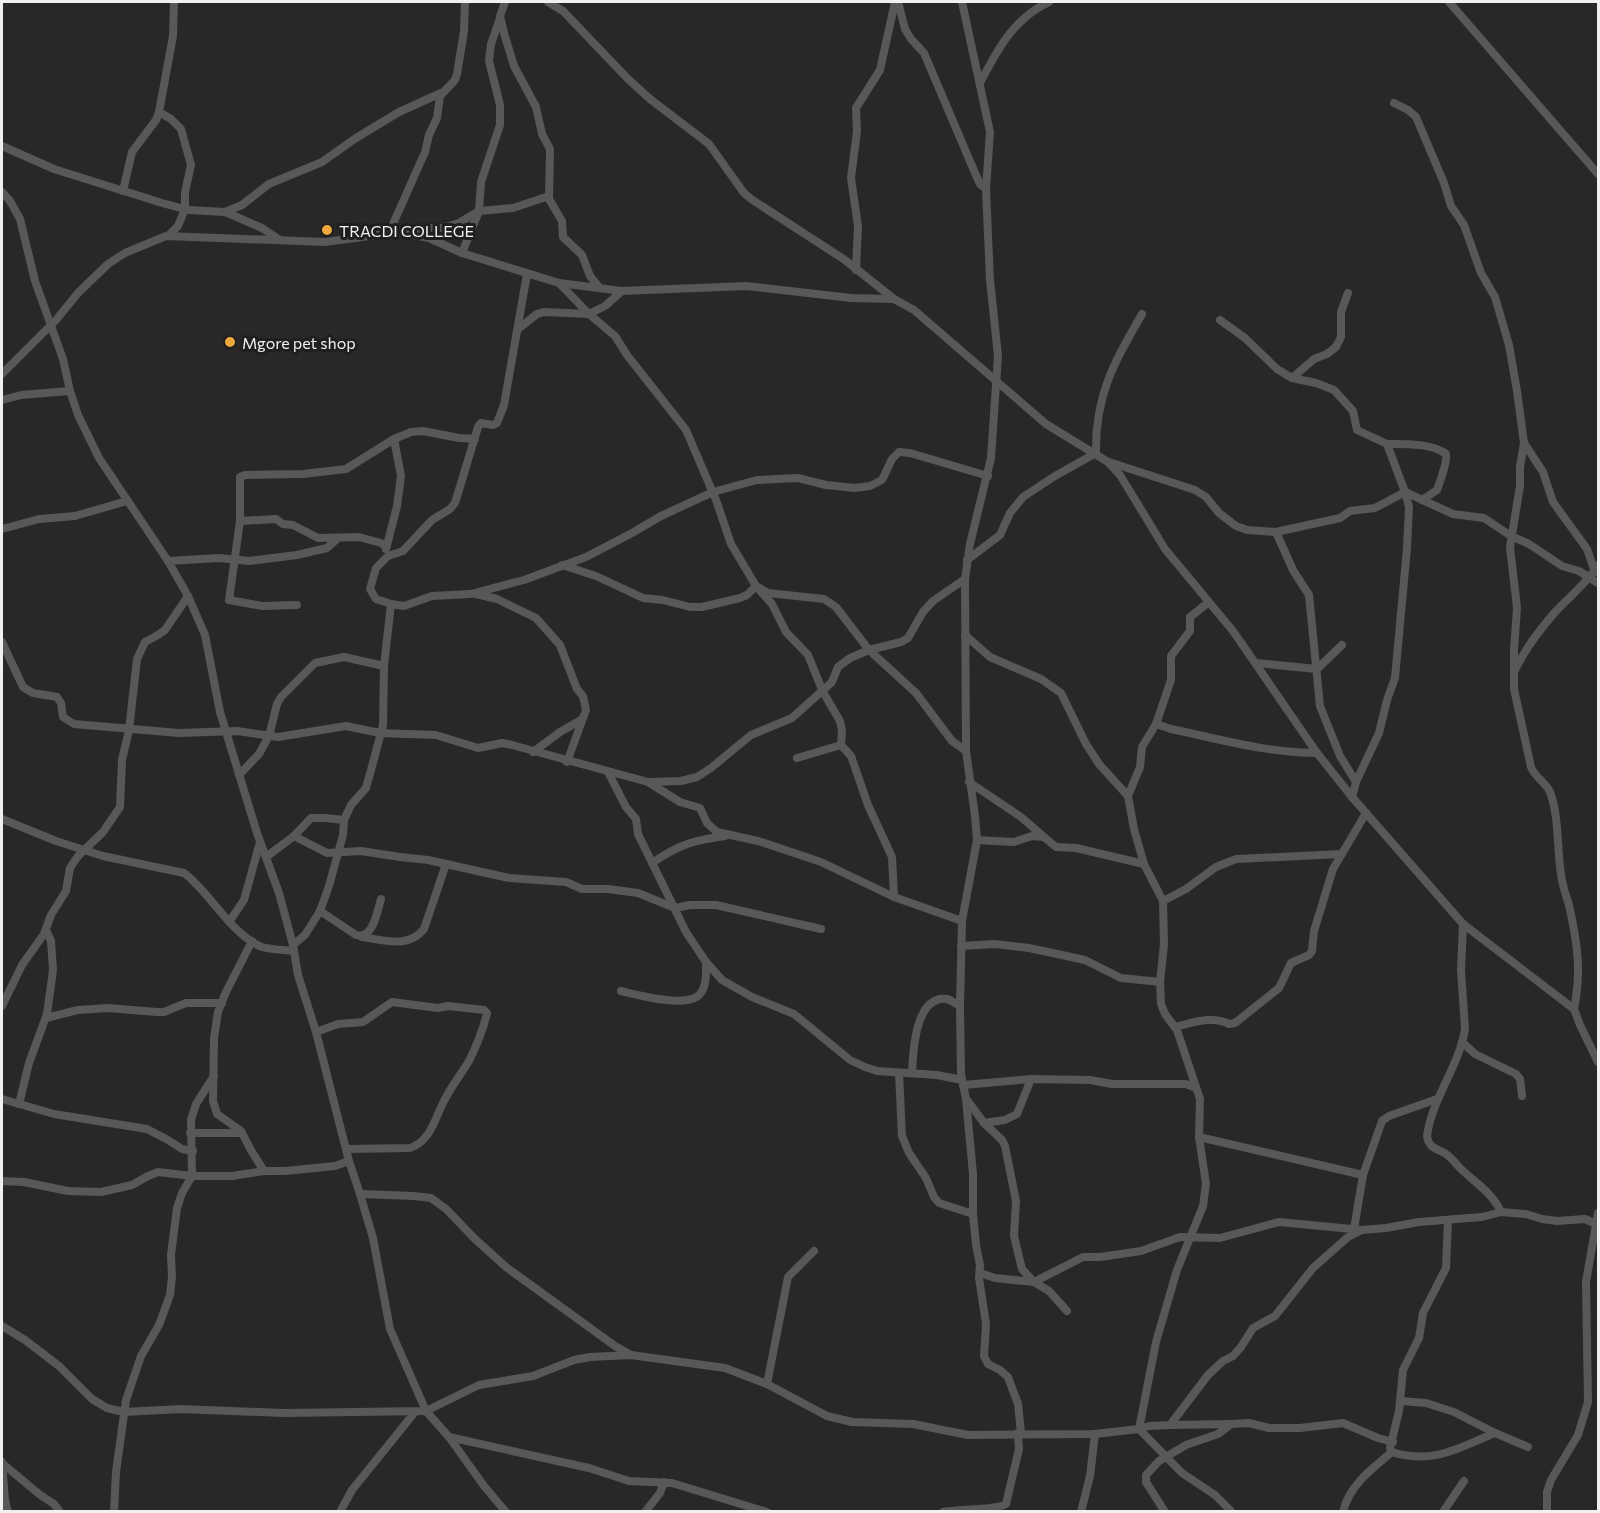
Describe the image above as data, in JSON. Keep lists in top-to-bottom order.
{
  "places": ["TRACDI COLLEGE", "Mgore pet shop"]
}
